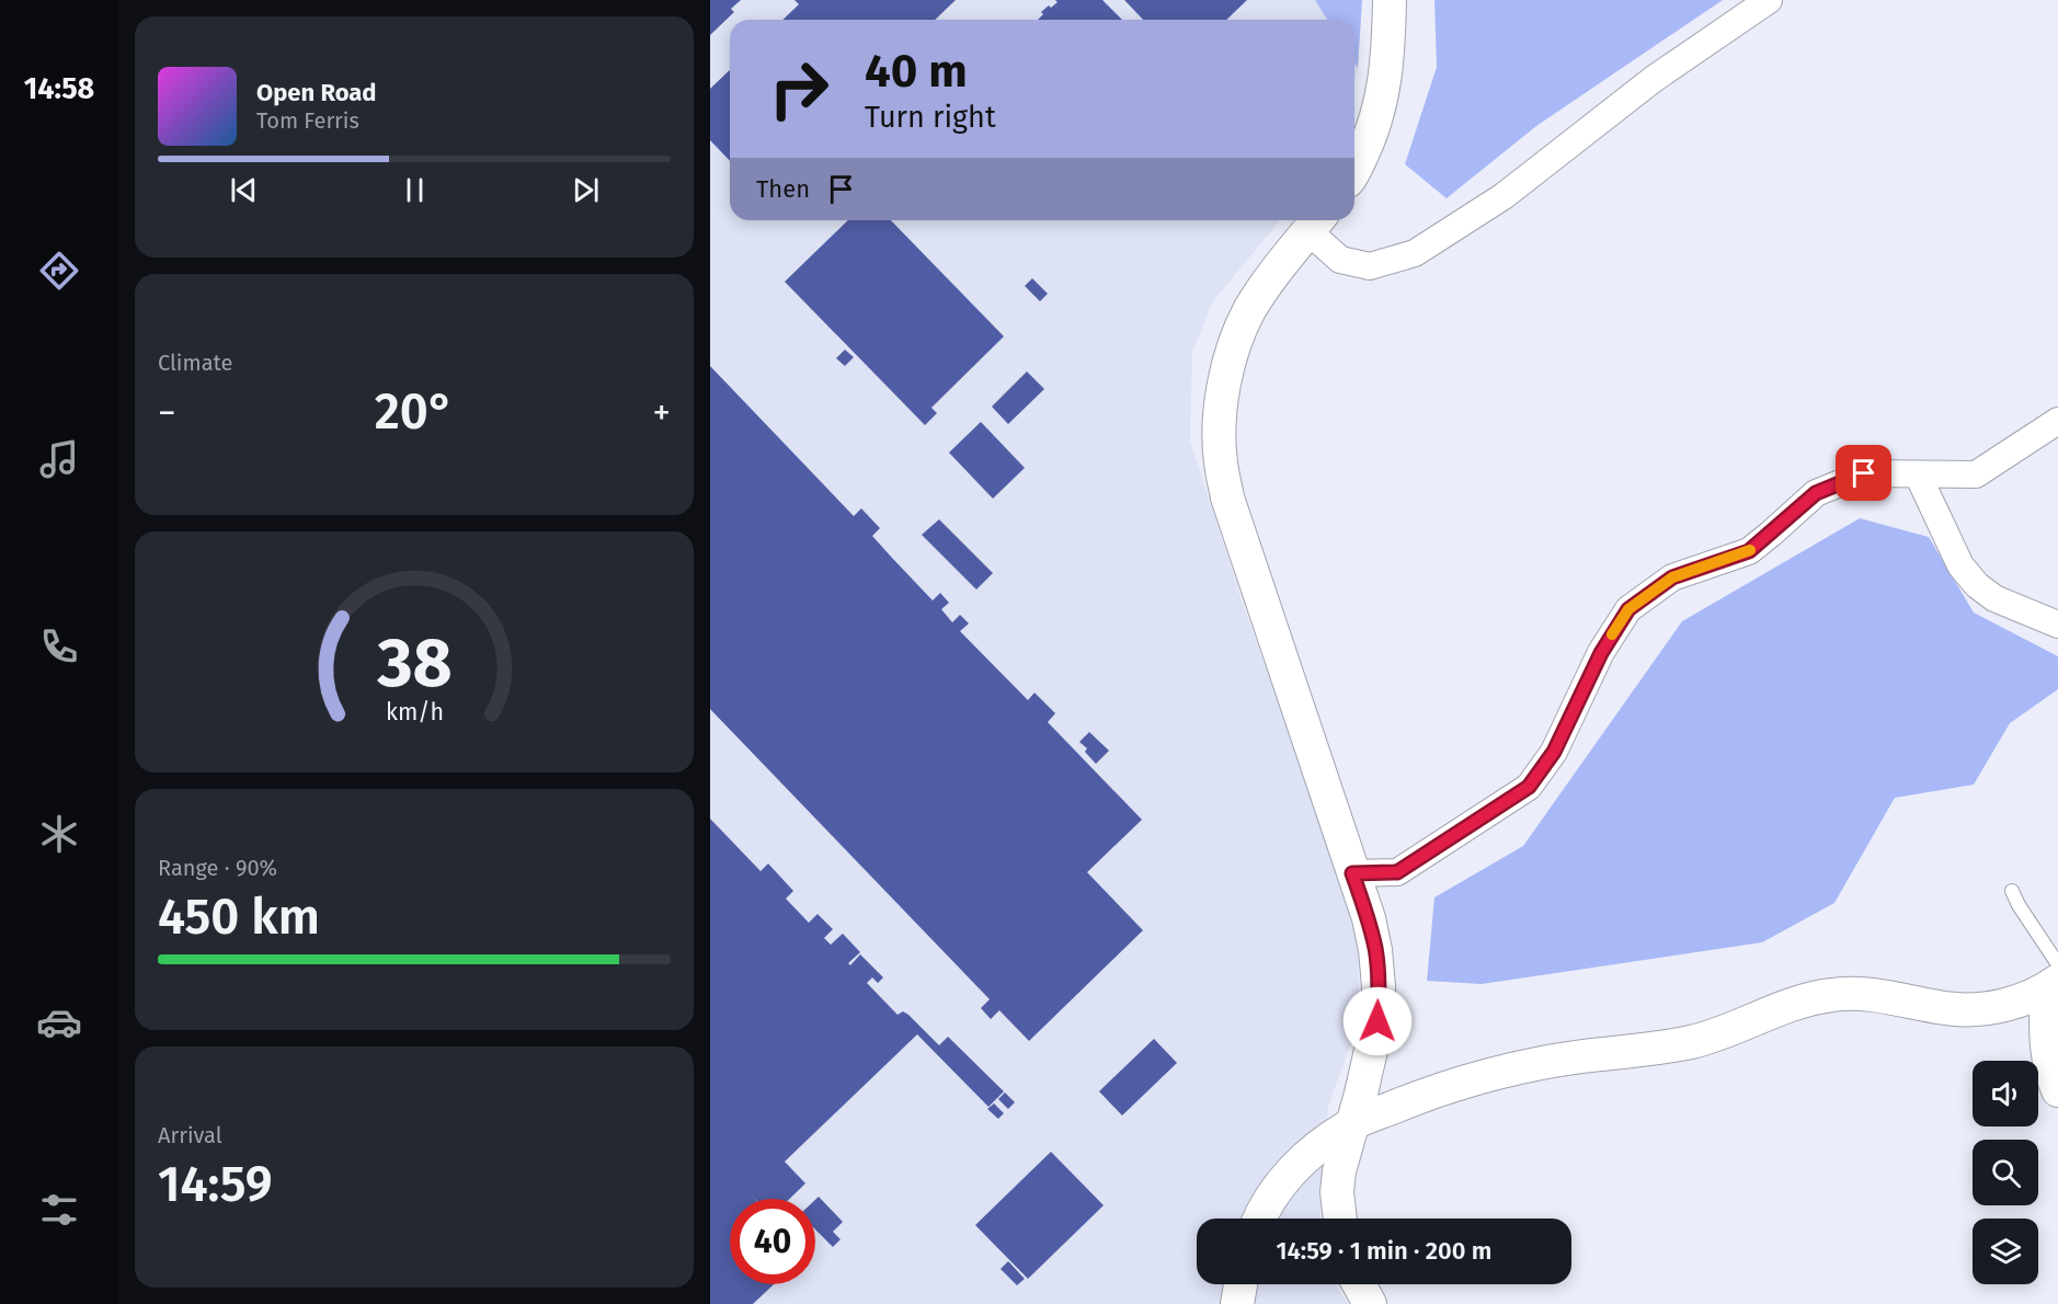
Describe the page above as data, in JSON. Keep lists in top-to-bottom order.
{
  "page": {
    "tabs": "14:58",
    "turn": ["40 m", "Turn right"],
    "song": ["Open Road", "Tom Ferris"],
    "then": "Then",
    "tile": [
      "Climate",
      ["Range · 90%", "450 km"],
      ["Arrival", "14:59"]
    ],
    "heat": ["−", "20°", "+"],
    "limit": "40",
    "trip": "14:59 · 1 min · 200 m",
    "gauge": ["38", "km/h"]
  }
}
